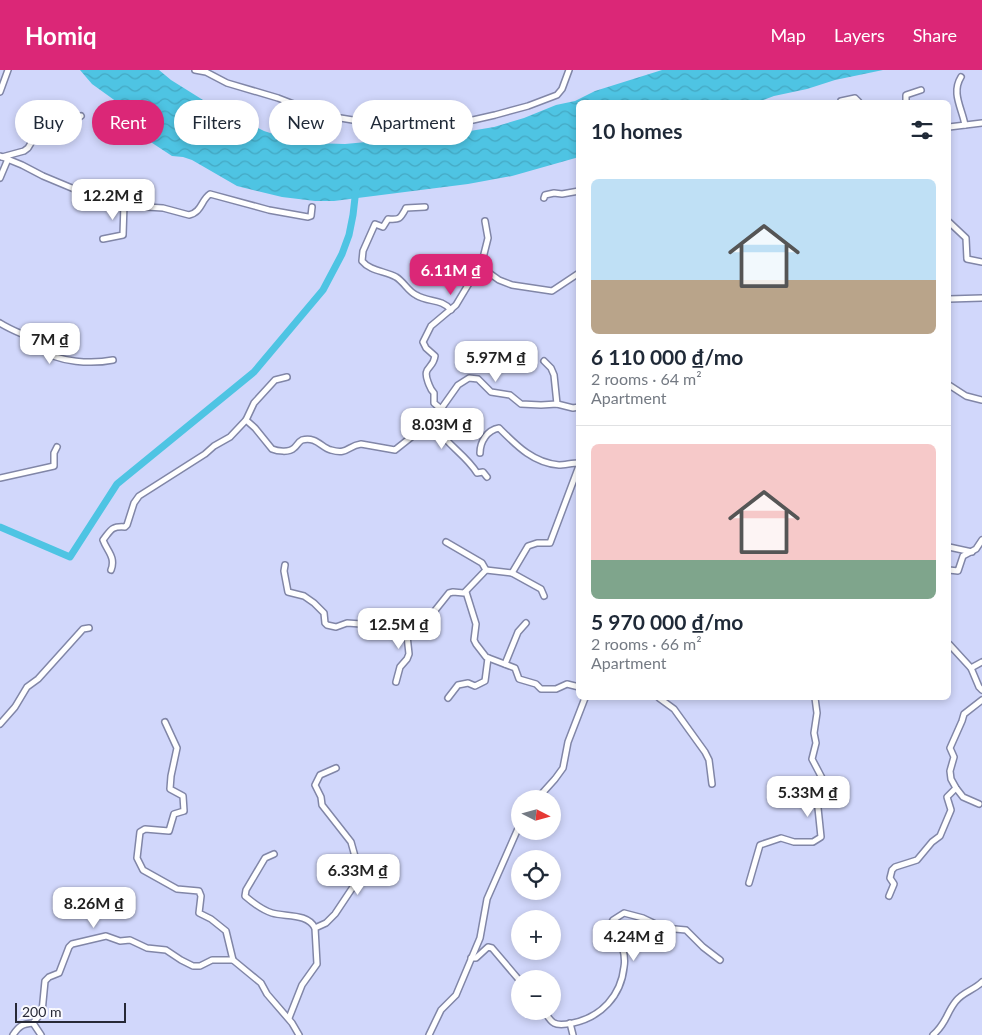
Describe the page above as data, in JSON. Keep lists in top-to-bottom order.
{
  "scale_bar": "200 m",
  "north": "right",
  "page": {
    "header": "Homiq",
    "nav": ["Map", "Layers", "Share"],
    "chip": [
      "Buy",
      "Rent",
      "Filters",
      "New",
      "Apartment"
    ],
    "heading": "10 homes",
    "list": [
      {
        "name": "6 110 000 ₫/mo",
        "note": "2 rooms · 64 m² · Apartment"
      },
      {
        "name": "5 970 000 ₫/mo",
        "note": "2 rooms · 66 m² · Apartment"
      }
    ],
    "price": [
      "12.2M ₫",
      "6.11M ₫",
      "7M ₫",
      "5.97M ₫",
      "8.03M ₫",
      "12.5M ₫",
      "5.33M ₫",
      "6.33M ₫",
      "8.26M ₫",
      "4.24M ₫"
    ],
    "map_buttons": ["+", "−"],
    "scale": "200 m"
  }
}
